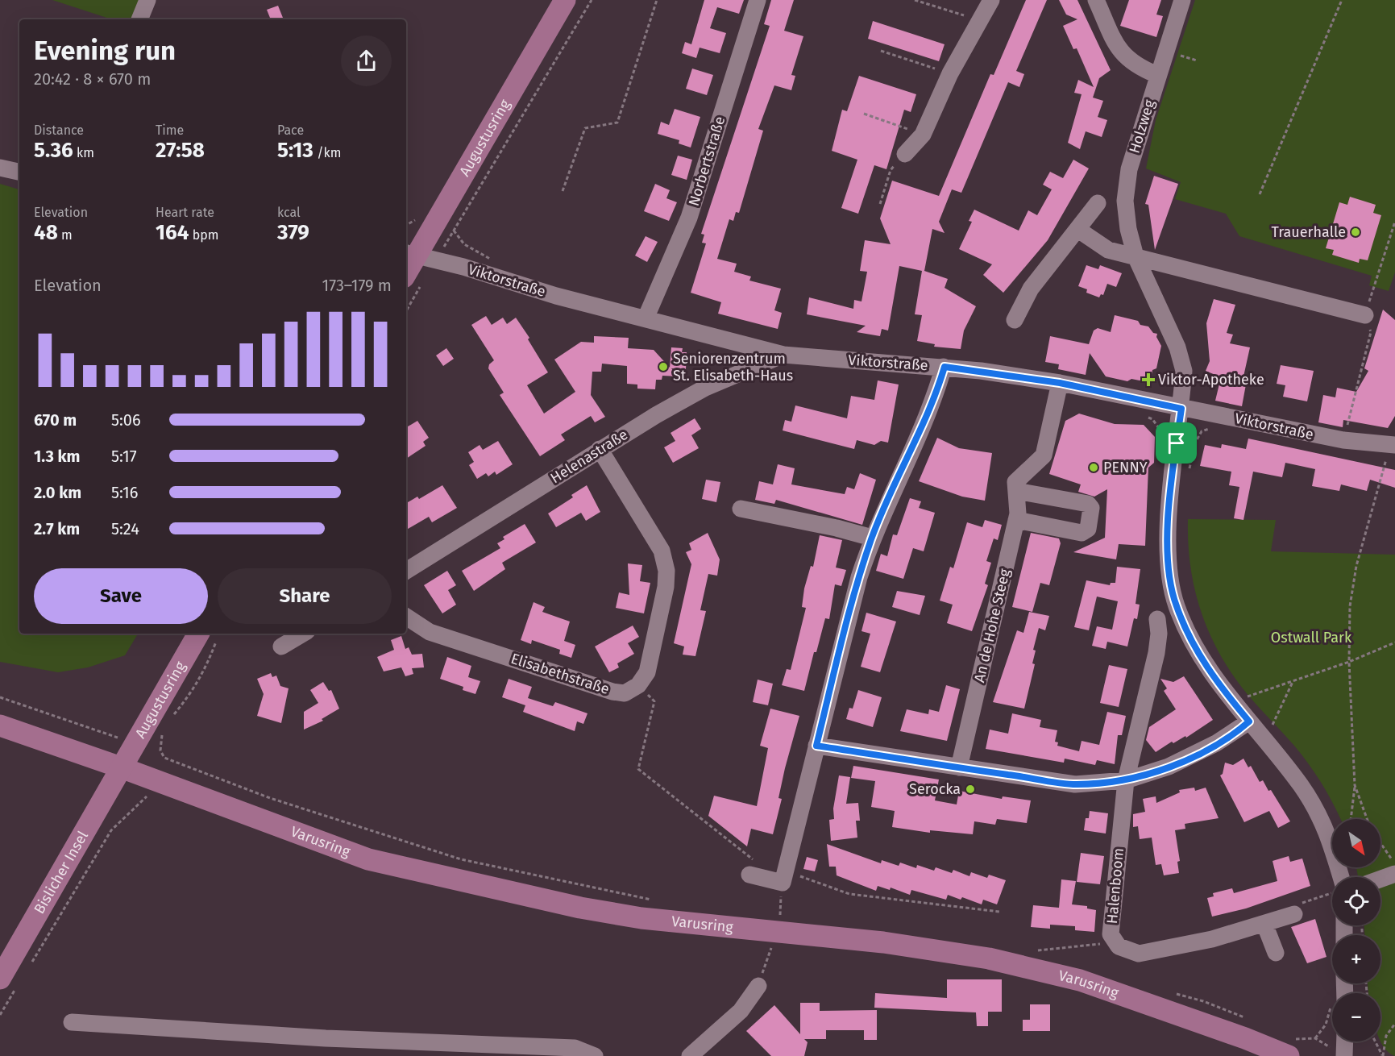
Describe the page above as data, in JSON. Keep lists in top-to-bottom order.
{
  "streets": {
    "main road": ["Augustusring", "Varusring", "Bislicher Insel"],
    "street": [
      "Holzweg",
      "Norbertstraße",
      "Viktorstraße",
      "Helenastraße",
      "An de Hohe Steeg",
      "Elisabethstraße",
      "Halenboom"
    ]
  },
  "crossings": [
    ["Holzweg", "Viktorstraße"],
    ["Augustusring", "Viktorstraße"],
    ["Augustusring", "Varusring"],
    ["Augustusring", "Bislicher Insel"],
    ["Norbertstraße", "Viktorstraße"],
    ["Viktorstraße", "Helenastraße"],
    ["Varusring", "Bislicher Insel"]
  ],
  "parks": ["Ostwall Park"],
  "places": {
    "other": [
      "Trauerhalle",
      "Seniorenzentrum St. Elisabeth-Haus",
      "PENNY",
      "Serocka"
    ],
    "health": ["Viktor-Apotheke"]
  },
  "north": "bottom right",
  "page": {
    "heading": ["Evening run", "20:42 · 8 × 670 m"],
    "stats": [
      ["Distance", "5.36 km"],
      ["Time", "27:58"],
      ["Pace", "5:13 /km"],
      ["Elevation", "48 m"],
      ["Heart rate", "164 bpm"],
      ["kcal", "379"]
    ],
    "chart": ["Elevation", "173–179 m"],
    "list": [
      {
        "name": "670 m",
        "note": "5:06"
      },
      {
        "name": "1.3 km",
        "note": "5:17"
      },
      {
        "name": "2.0 km",
        "note": "5:16"
      },
      {
        "name": "2.7 km",
        "note": "5:24"
      }
    ],
    "buttons": ["Save", "Share"],
    "map_buttons": ["+", "−"]
  }
}
